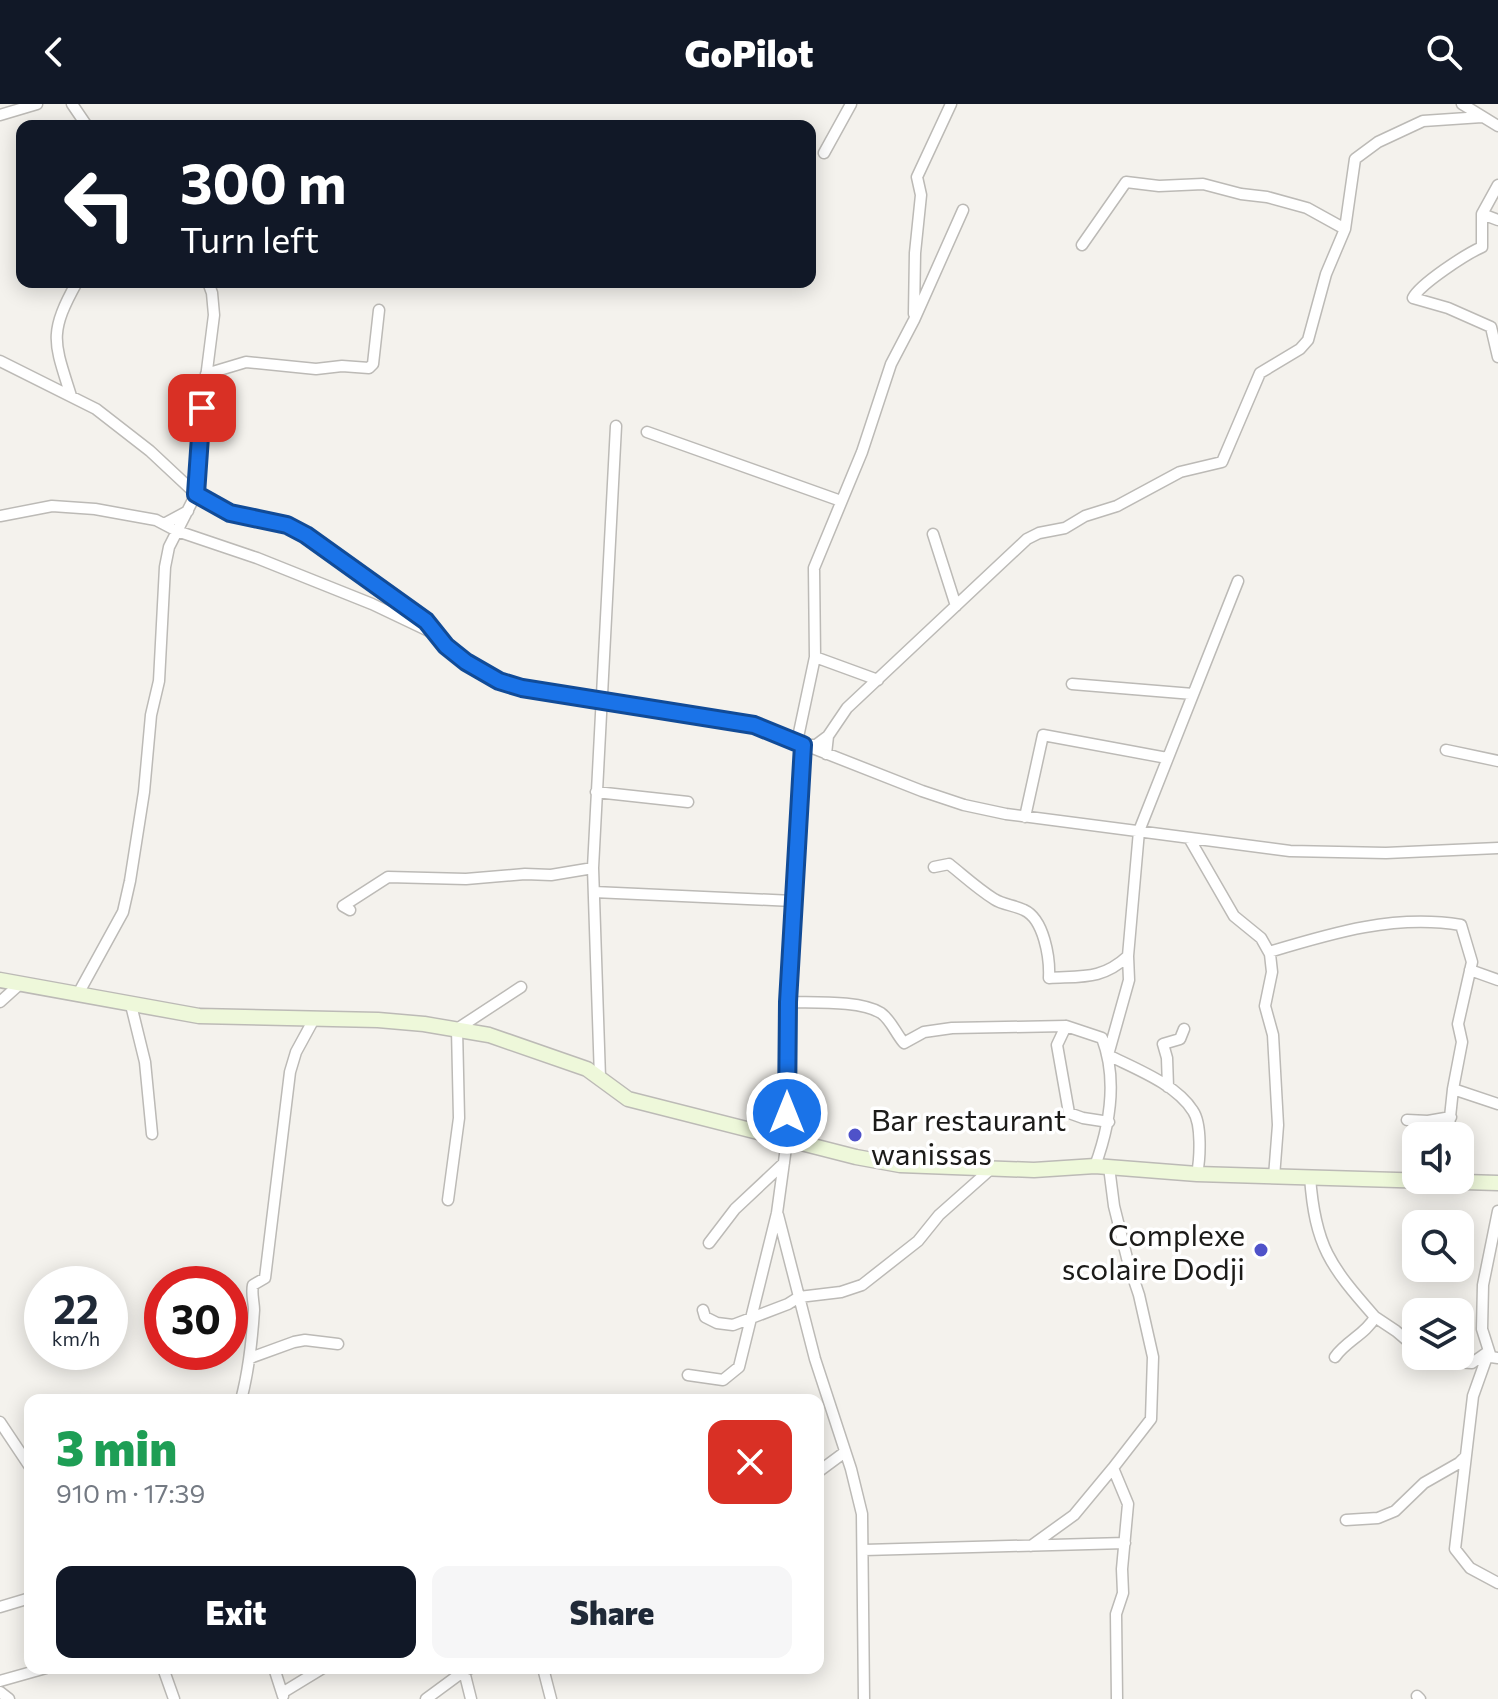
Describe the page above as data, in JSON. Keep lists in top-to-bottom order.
{
  "places": ["Bar restaurant wanissas", "Complexe scolaire Dodji"],
  "page": {
    "header": "GoPilot",
    "turn": ["300 m", "Turn left"],
    "speed": "22 km/h",
    "limit": "30",
    "heading": ["3 min", "910 m · 17:39"],
    "buttons": ["Exit", "Share"]
  }
}
